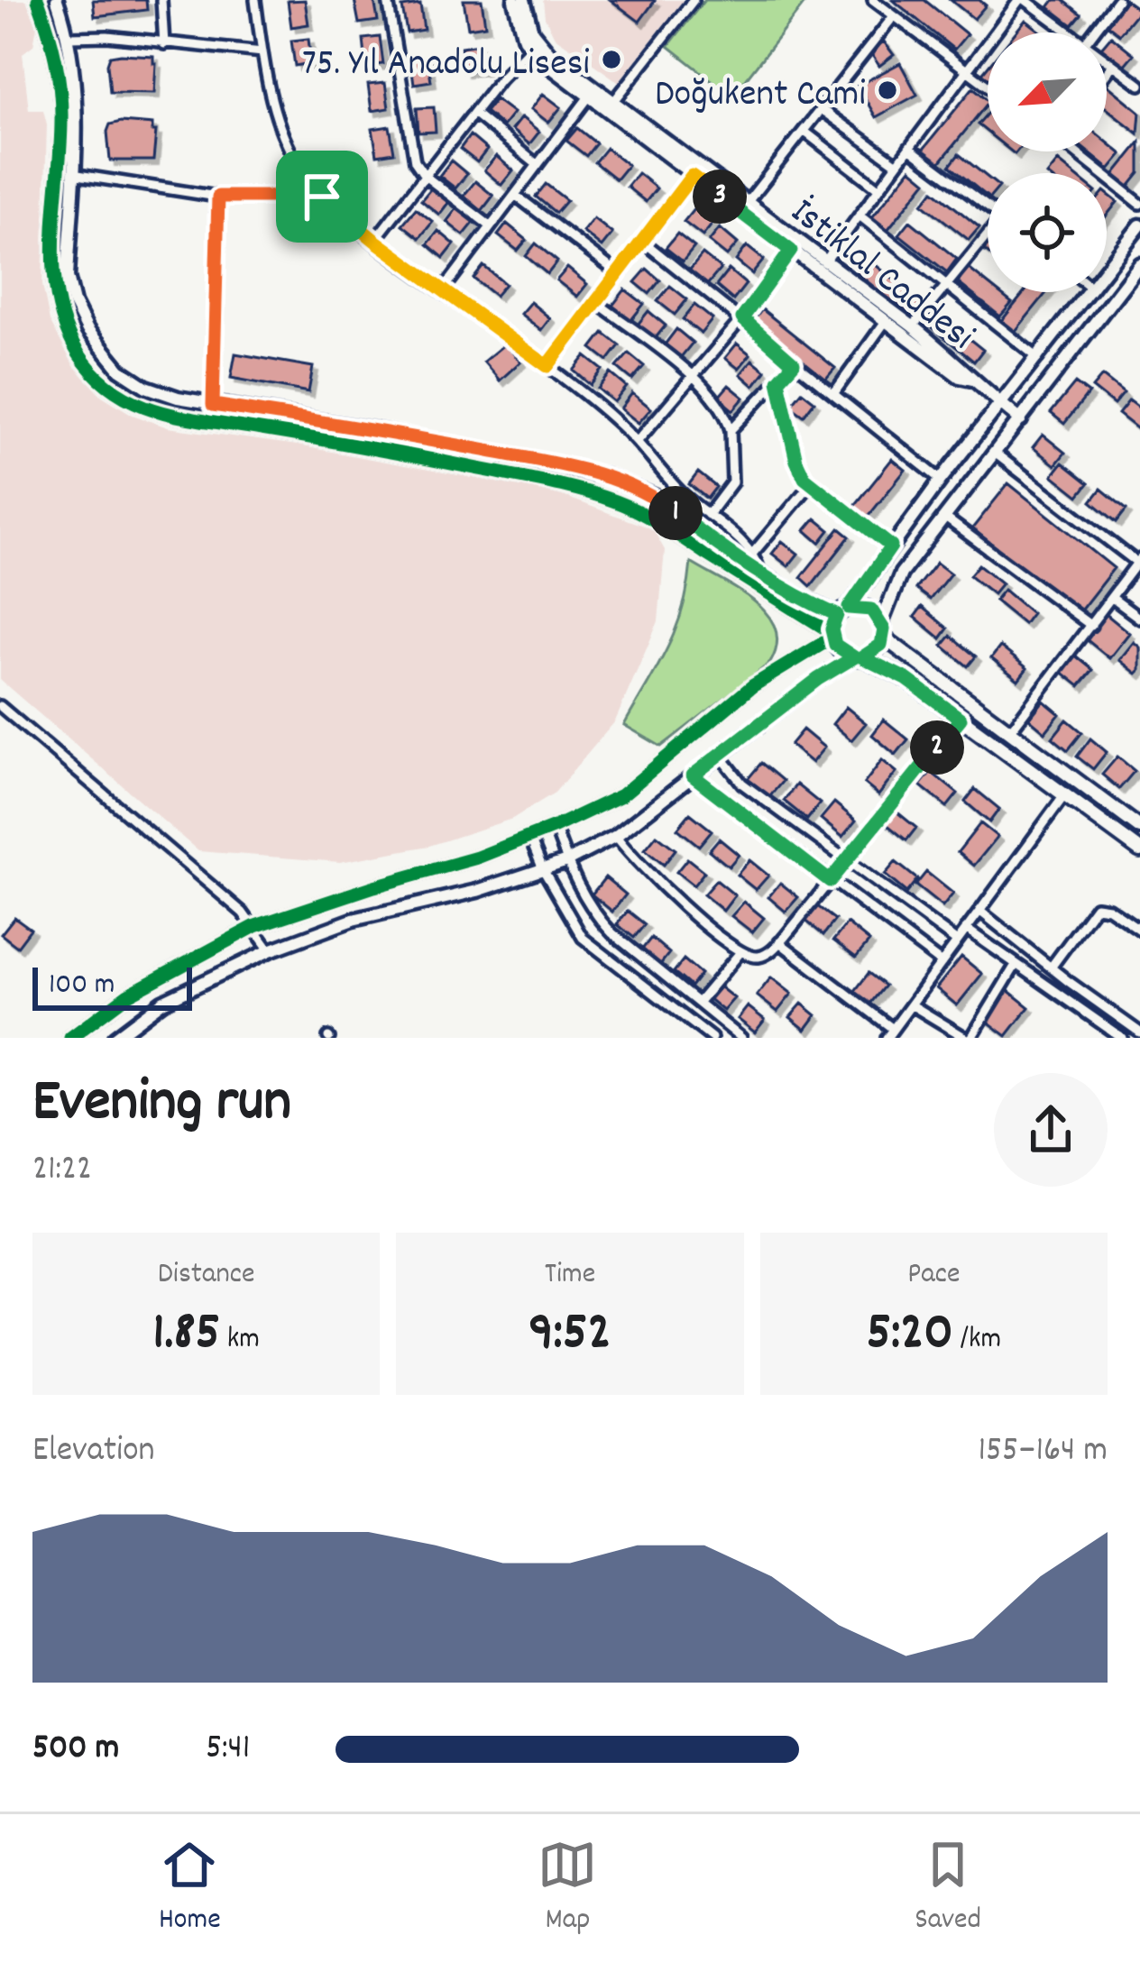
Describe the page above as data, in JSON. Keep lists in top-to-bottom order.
{
  "streets": {
    "street": ["İstiklal Caddesi"]
  },
  "places": ["75. Yıl Anadolu Lisesi", "Doğukent Cami"],
  "scale_bar": "100 m",
  "north": "bottom left",
  "page": {
    "pins": ["3", "1", "2"],
    "scale": "100 m",
    "heading": ["Evening run", "21:22"],
    "stats": [
      ["Distance", "1.85 km"],
      ["Time", "9:52"],
      ["Pace", "5:20 /km"]
    ],
    "chart": ["Elevation", "155–164 m"],
    "list": [
      {
        "name": "500 m",
        "note": "5:41"
      }
    ],
    "tabs": ["Home", "Map", "Saved"]
  }
}
